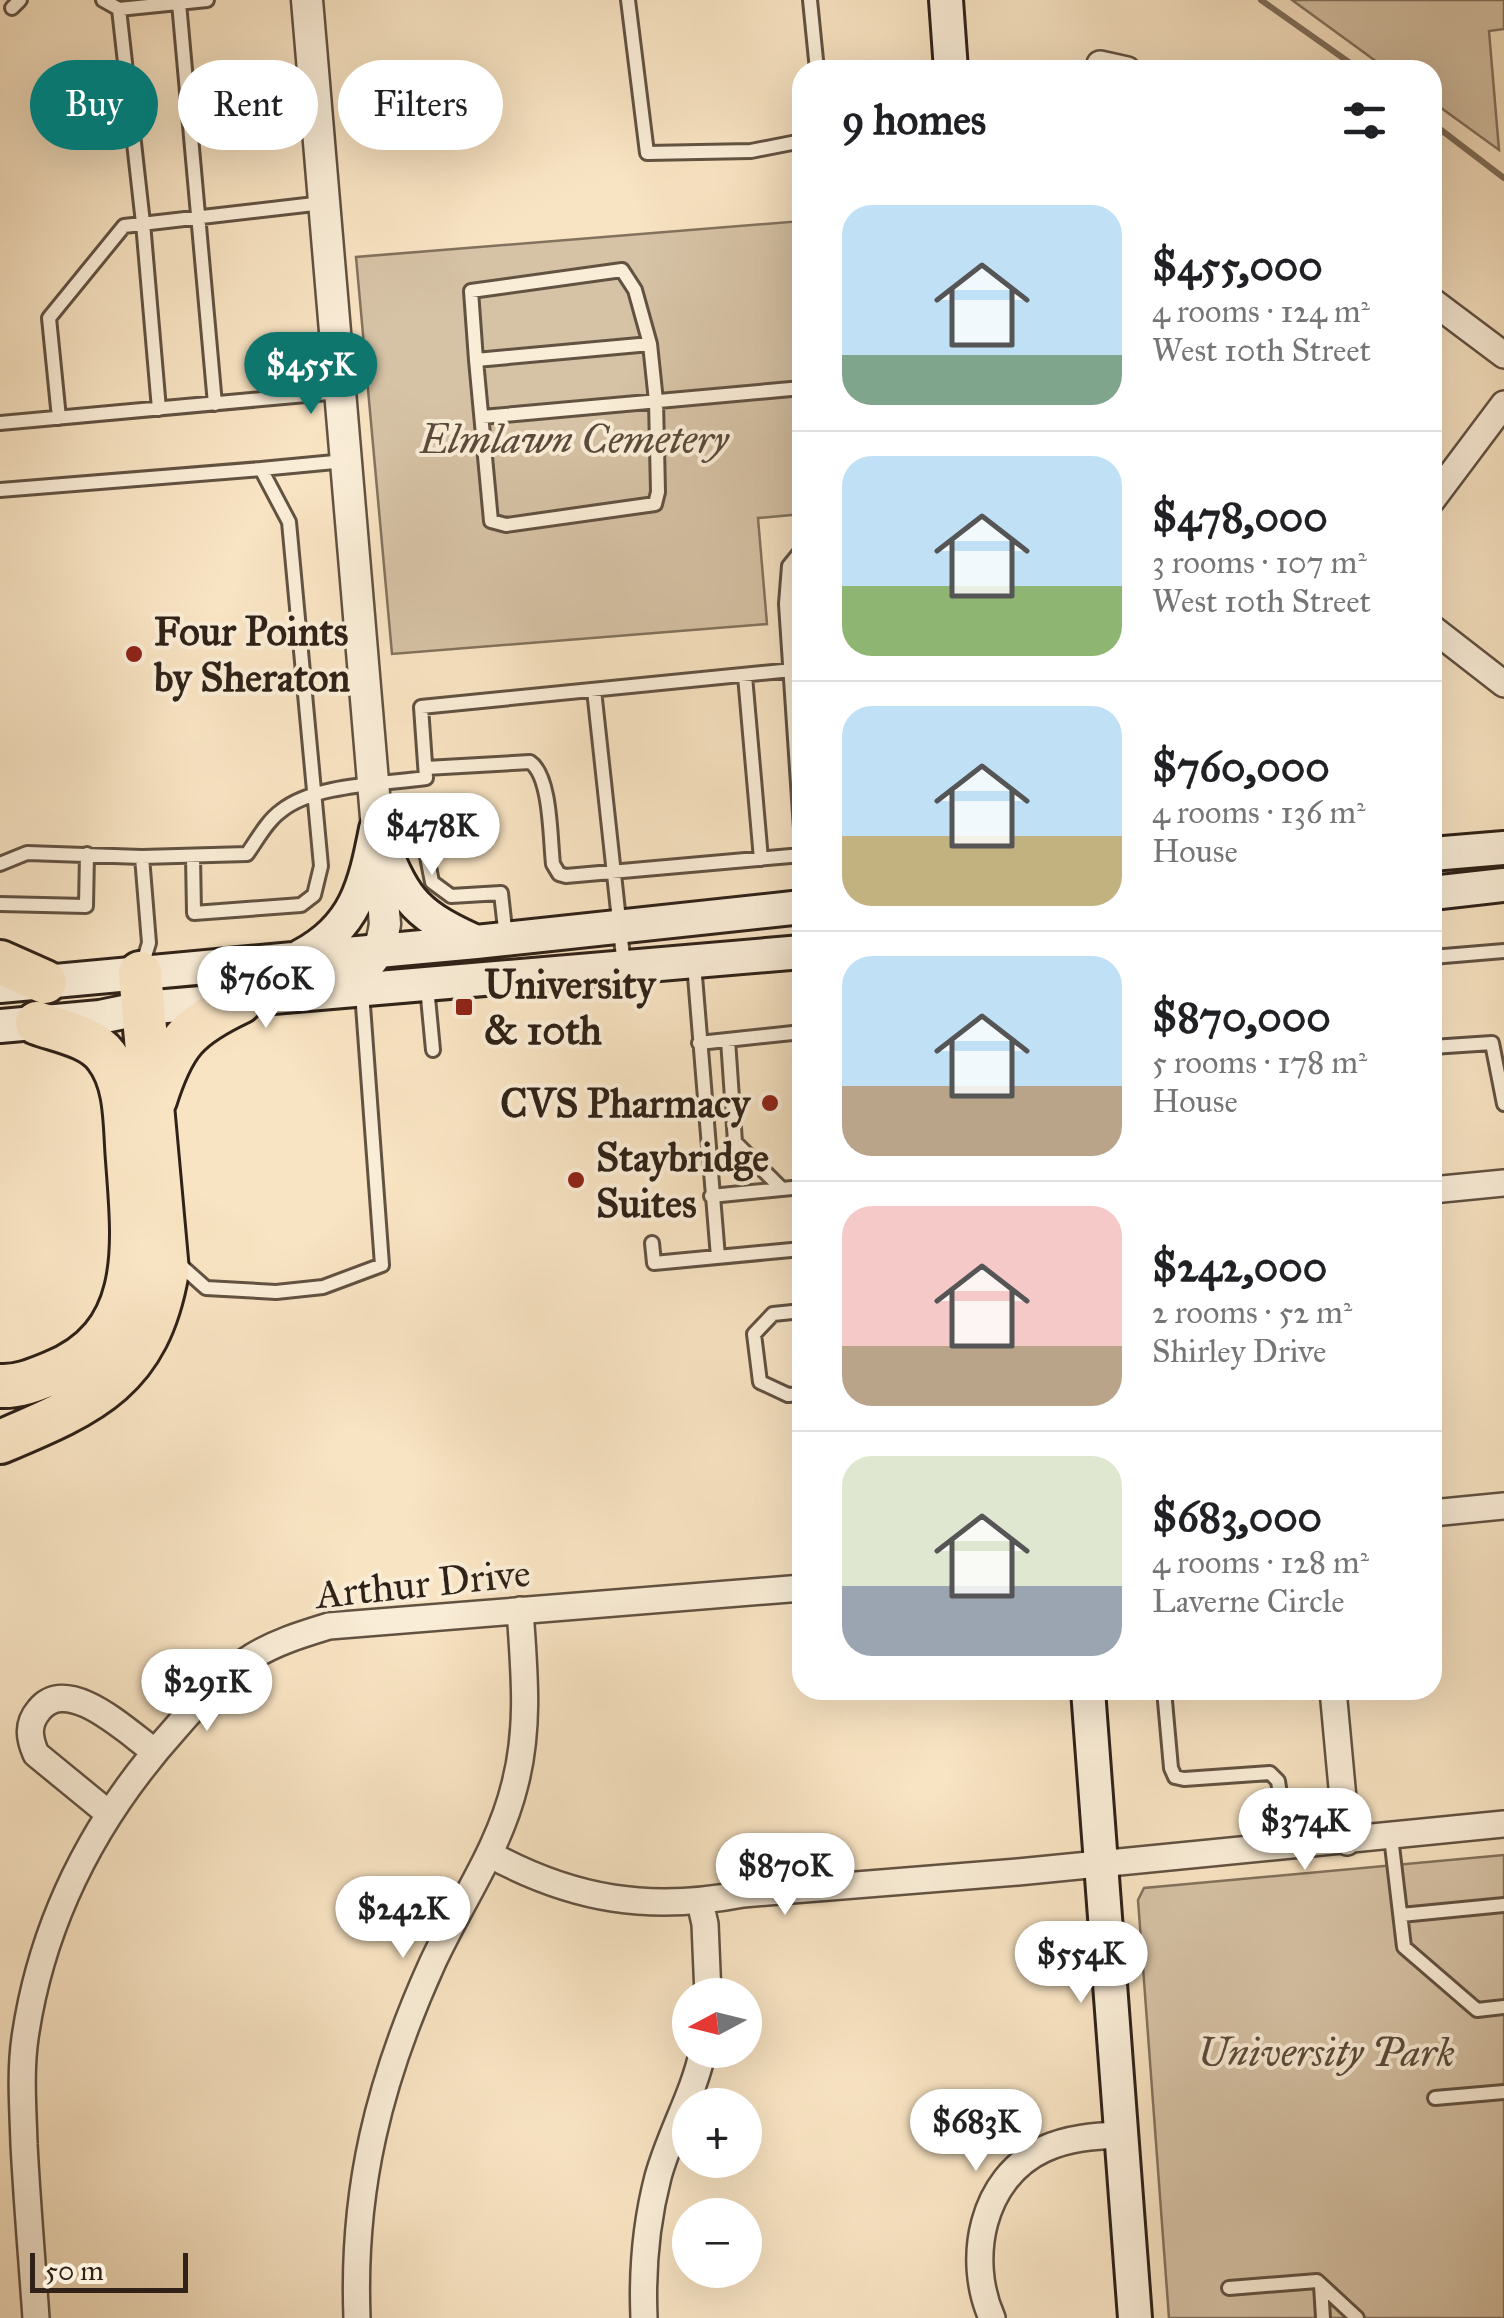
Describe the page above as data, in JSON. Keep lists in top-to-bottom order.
{
  "streets": {
    "street": ["Arthur Drive"]
  },
  "parks": ["Elmlawn Cemetery", "University Park"],
  "places": {
    "other": ["Four Points by Sheraton", "CVS Pharmacy", "Staybridge Suites"],
    "transit": ["University & 10th"]
  },
  "scale_bar": "50 m",
  "north": "left",
  "page": {
    "chip": ["Buy", "Rent", "Filters"],
    "heading": "9 homes",
    "list": [
      {
        "name": "$455,000",
        "note": "4 rooms · 124 m² · West 10th Street"
      },
      {
        "name": "$478,000",
        "note": "3 rooms · 107 m² · West 10th Street"
      },
      {
        "name": "$760,000",
        "note": "4 rooms · 136 m² · House"
      },
      {
        "name": "$870,000",
        "note": "5 rooms · 178 m² · House"
      },
      {
        "name": "$242,000",
        "note": "2 rooms · 52 m² · Shirley Drive"
      },
      {
        "name": "$683,000",
        "note": "4 rooms · 128 m² · Laverne Circle"
      }
    ],
    "price": [
      "$455K",
      "$478K",
      "$760K",
      "$291K",
      "$374K",
      "$870K",
      "$242K",
      "$554K",
      "$683K"
    ],
    "map_buttons": ["+", "−"],
    "scale": "50 m"
  }
}
